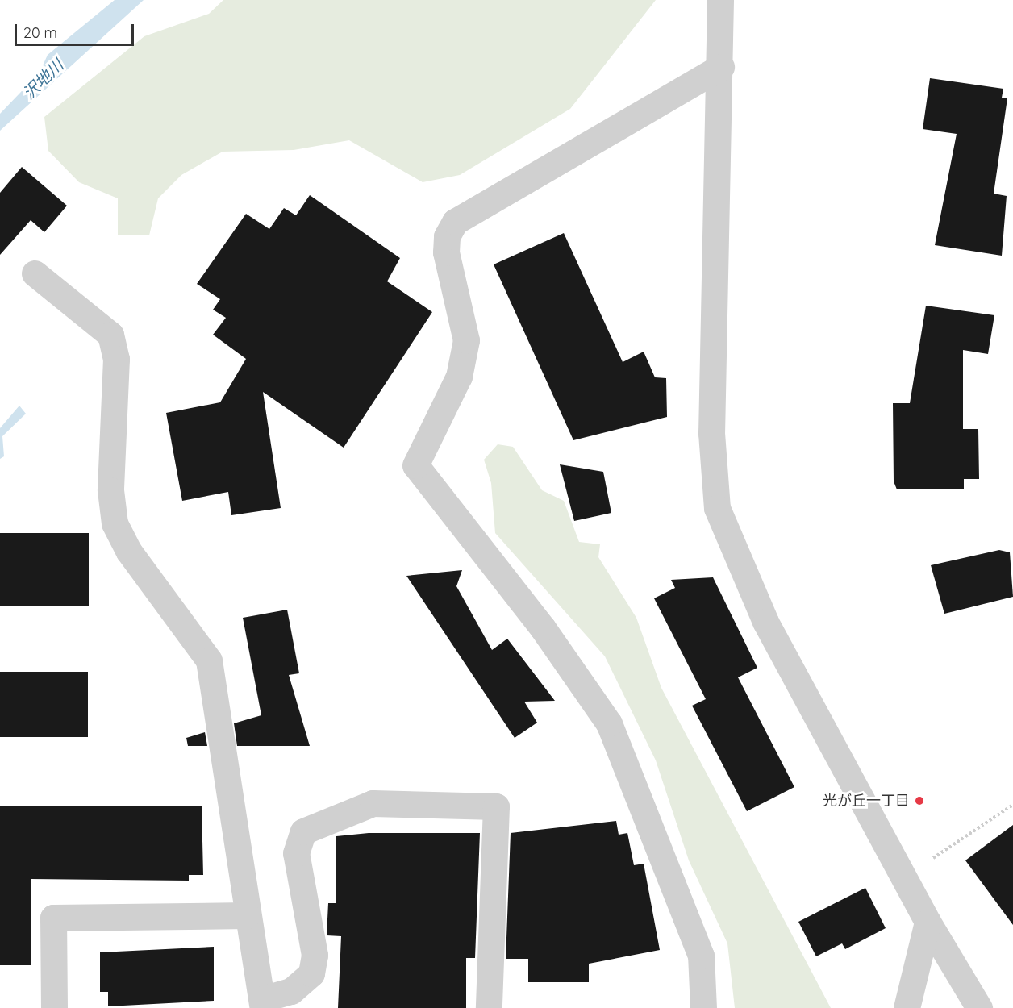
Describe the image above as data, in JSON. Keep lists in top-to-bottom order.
{
  "water": ["沢地川"],
  "places": ["光が丘一丁目"],
  "scale_bar": "20 m"
}
